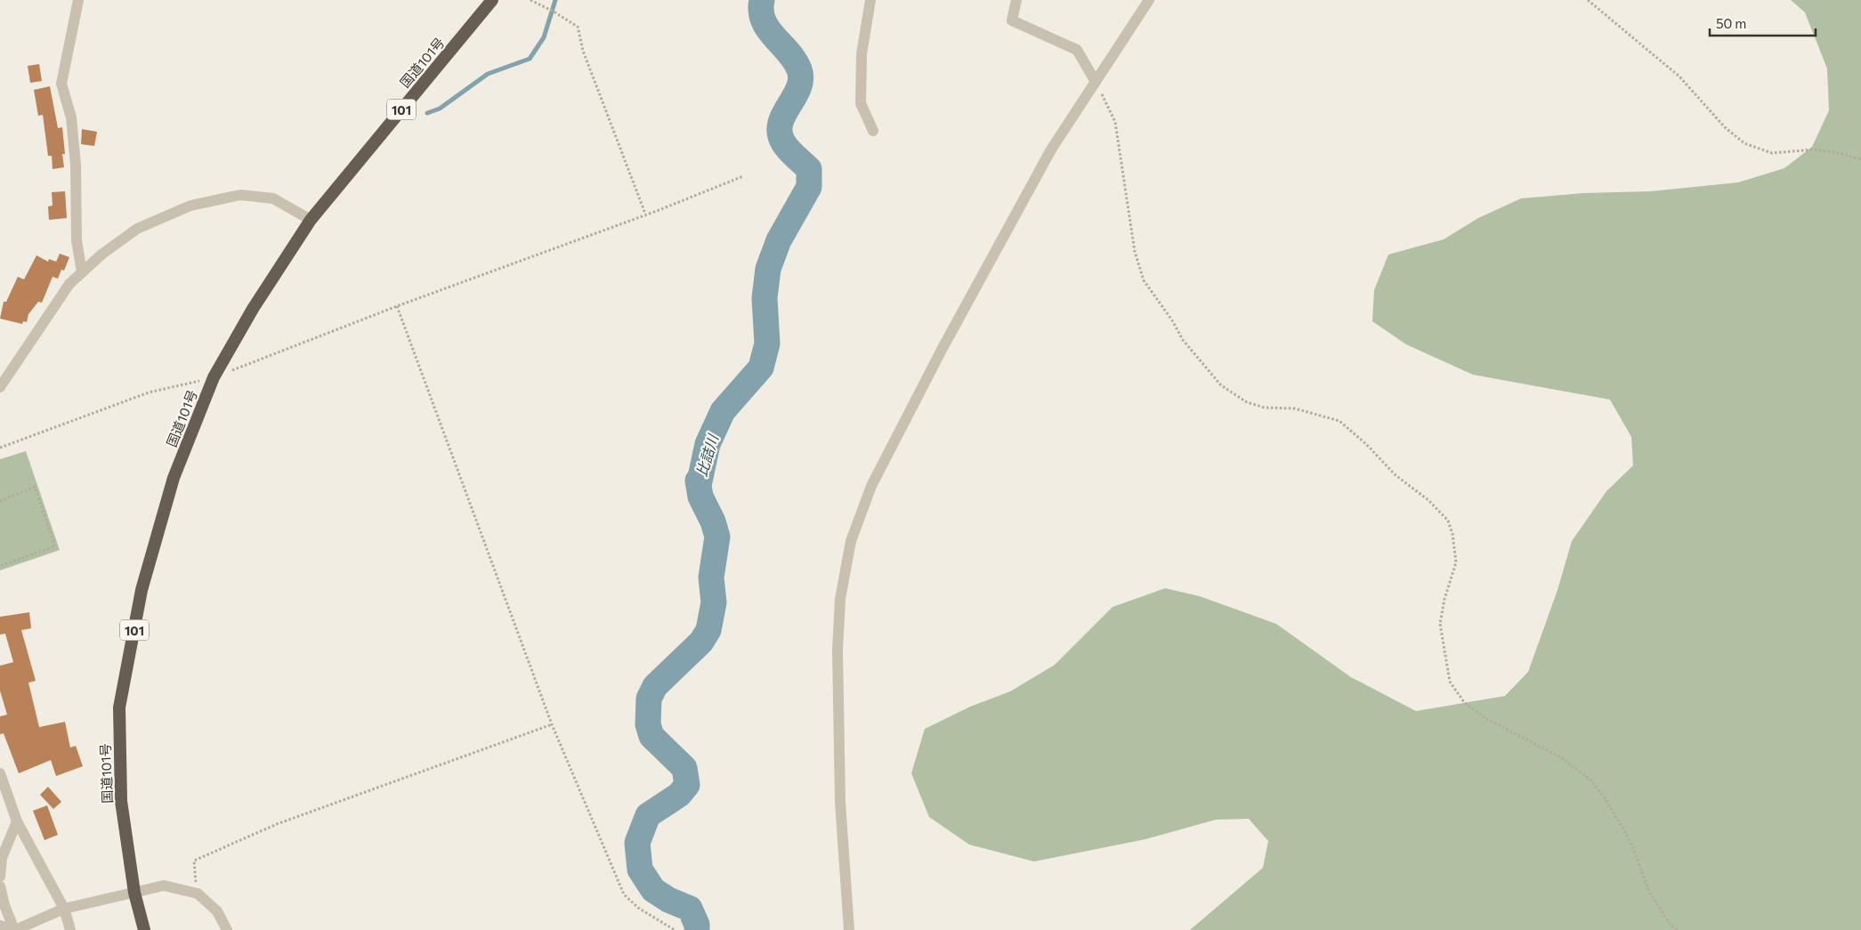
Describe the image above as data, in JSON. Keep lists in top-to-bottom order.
{
  "streets": {
    "highway": ["国道101号", "101"]
  },
  "water": ["比詰川"],
  "scale_bar": "50 m"
}
